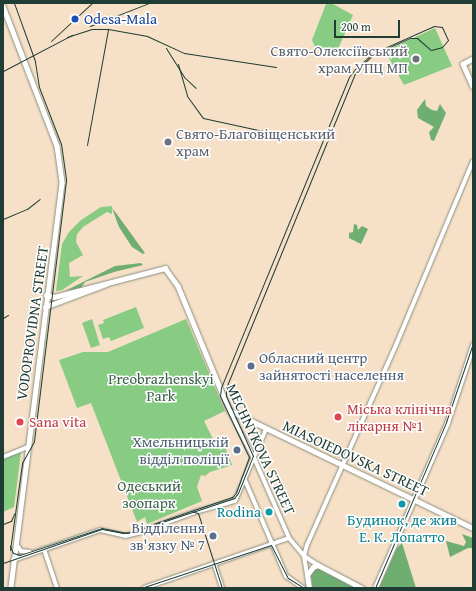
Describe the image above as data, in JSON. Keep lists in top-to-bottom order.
{
  "streets": {
    "main road": ["VODOPROVIDNA STREET", "MECHNYKOVA STREET", "MIASOIEDOVSKA STREET"]
  },
  "crossings": [
    ["MECHNYKOVA STREET", "MIASOIEDOVSKA STREET"]
  ],
  "parks": ["Preobrazhenskyi Park", "Одеський зоопарк"],
  "places": [
    "Odesa-Mala",
    "Свято-Олексіївський храм УПЦ МП",
    "Свято-Благовіщенський храм",
    "Обласний центр зайнятості населення",
    "Міська клінічна лікарня №1",
    "Sana vita",
    "Хмельницькій відділ поліції",
    "Будинок, де жив Е. К. Лопатто",
    "Rodina",
    "Відділення зв'язку № 7"
  ],
  "scale_bar": "200 m"
}
